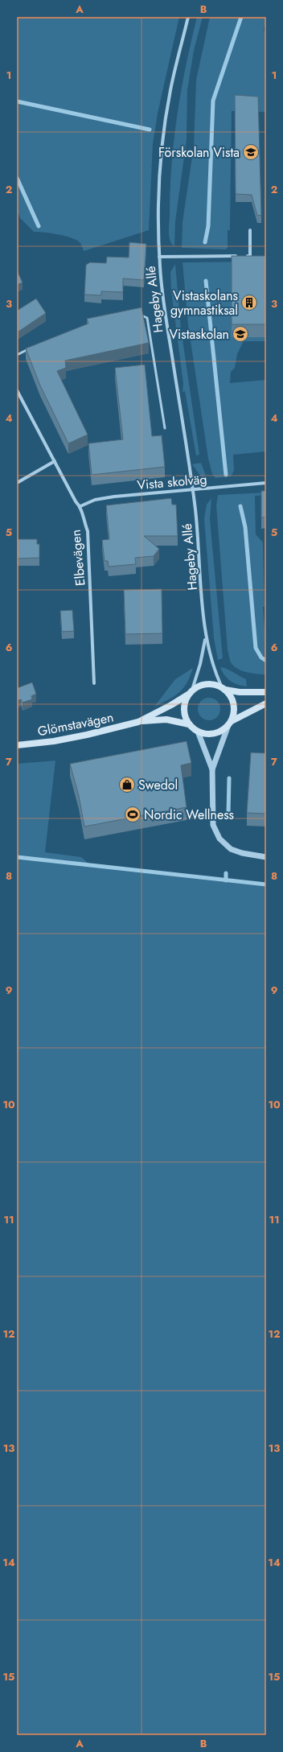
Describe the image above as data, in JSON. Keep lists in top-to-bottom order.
{
  "streets": {
    "main road": ["Glömstavägen"],
    "street": ["Hageby Allé", "Vista skolväg", "Elbevägen"]
  },
  "crossings": [
    ["Hageby Allé", "Vista skolväg"],
    ["Hageby Allé", "Glömstavägen"],
    ["Vista skolväg", "Elbevägen"]
  ],
  "places": {
    "school or university": ["Förskolan Vista", "Vistaskolan"],
    "building": ["Vistaskolans gymnastiksal"],
    "shop": ["Swedol"],
    "sports": ["Nordic Wellness"]
  },
  "grid": {
    "columns": ["A", "B"],
    "rows": [
      "1",
      "2",
      "3",
      "4",
      "5",
      "6",
      "7",
      "8",
      "9",
      "10",
      "11",
      "12",
      "13",
      "14",
      "15"
    ]
  }
}
